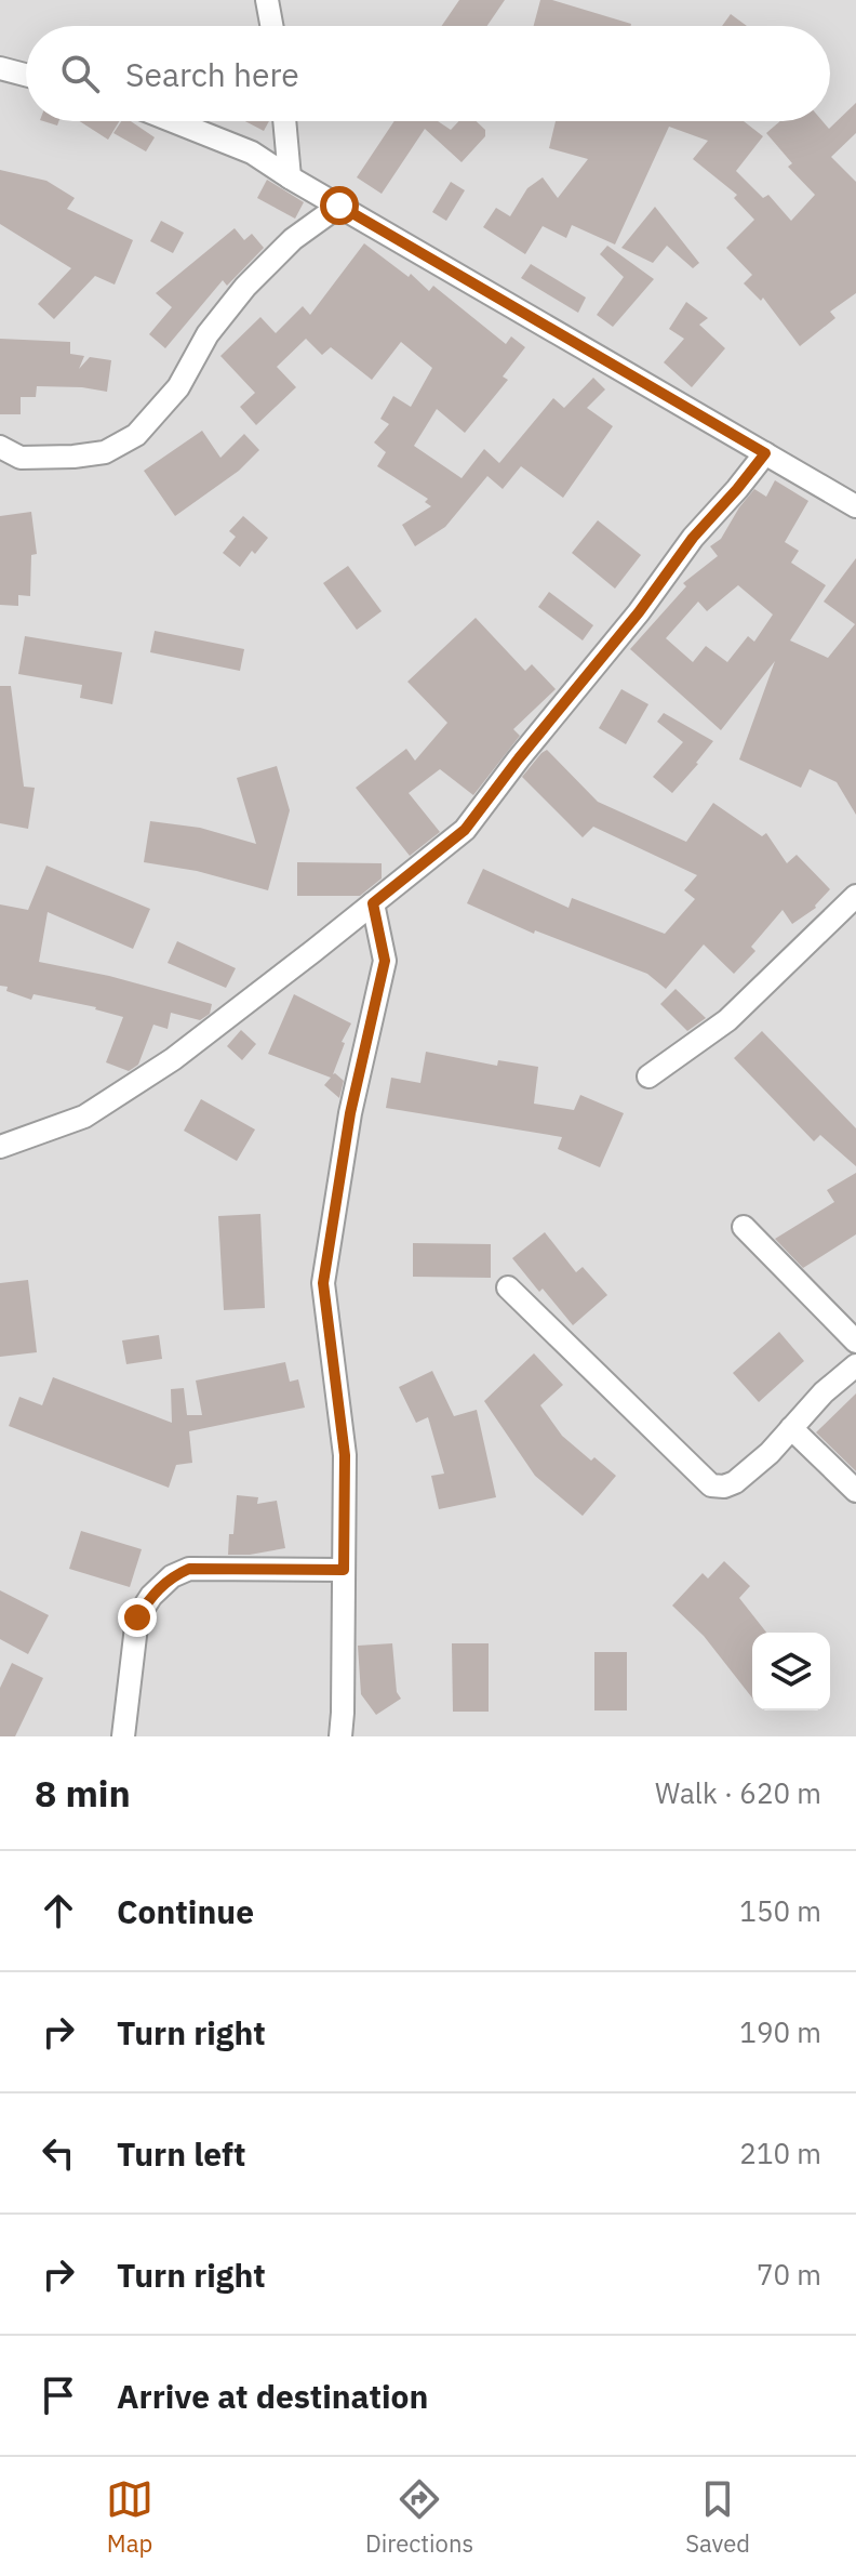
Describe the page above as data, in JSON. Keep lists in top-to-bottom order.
{
  "page": {
    "search": "Search here",
    "heading": ["8 min", "Walk · 620 m"],
    "list": [
      ["Continue", "150 m"],
      ["Turn right", "190 m"],
      ["Turn left", "210 m"],
      ["Turn right", "70 m"],
      "Arrive at destination"
    ],
    "nav": ["Map", "Directions", "Saved"]
  }
}
